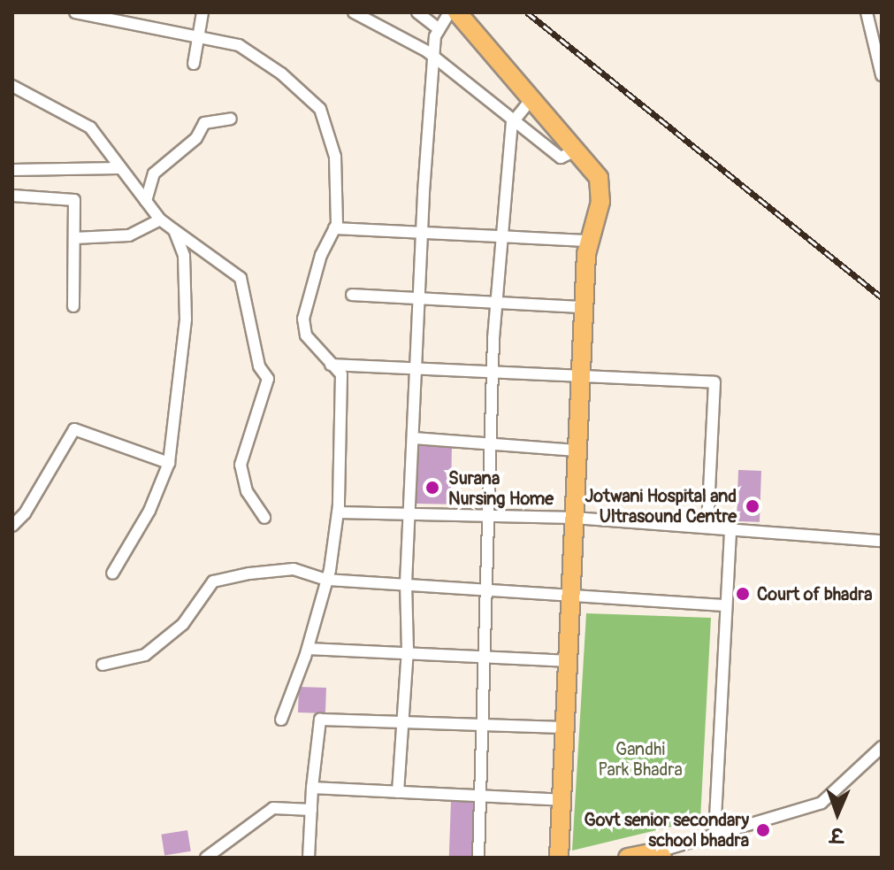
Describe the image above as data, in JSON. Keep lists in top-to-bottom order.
{
  "parks": ["Gandhi Park Bhadra"],
  "places": [
    "Surana Nursing Home",
    "Jotwani Hospital and Ultrasound Centre",
    "Court of bhadra",
    "Govt senior secondary school bhadra"
  ],
  "north": "bottom"
}
